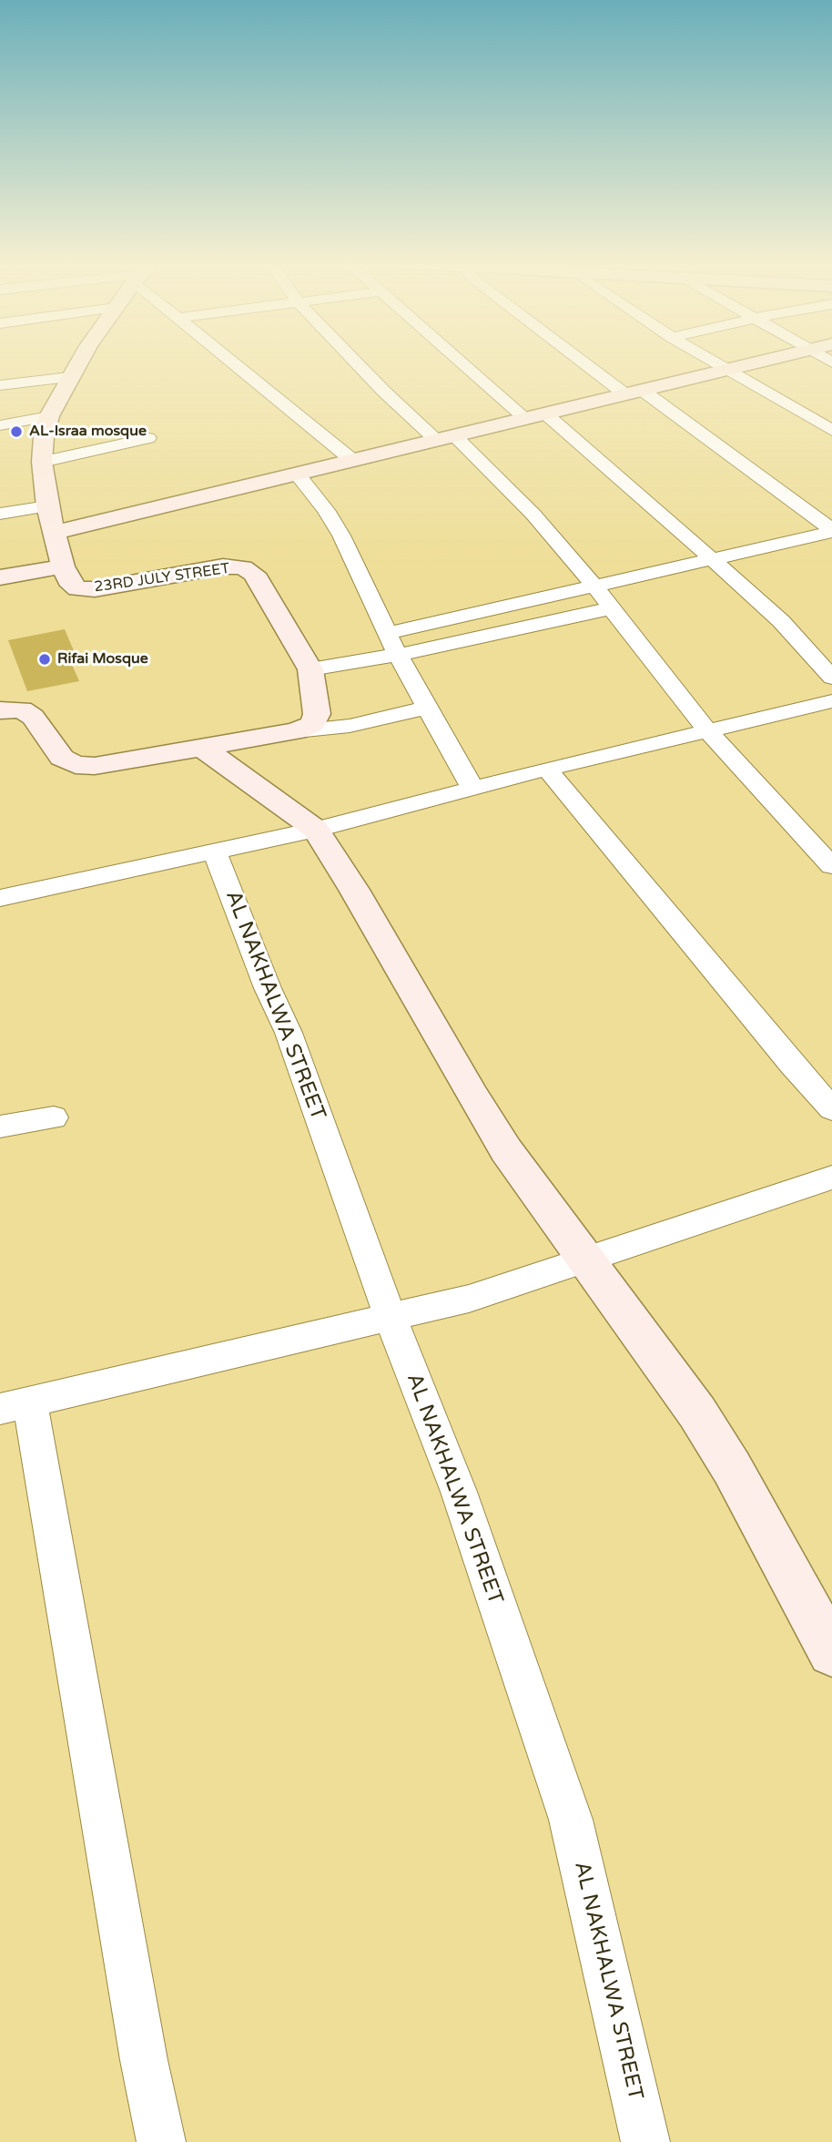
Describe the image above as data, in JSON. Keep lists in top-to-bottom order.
{
  "streets": {
    "street": ["23RD JULY STREET", "AL NAKHALWA STREET"]
  },
  "places": ["AL-Israa mosque", "Rifai Mosque"]
}
